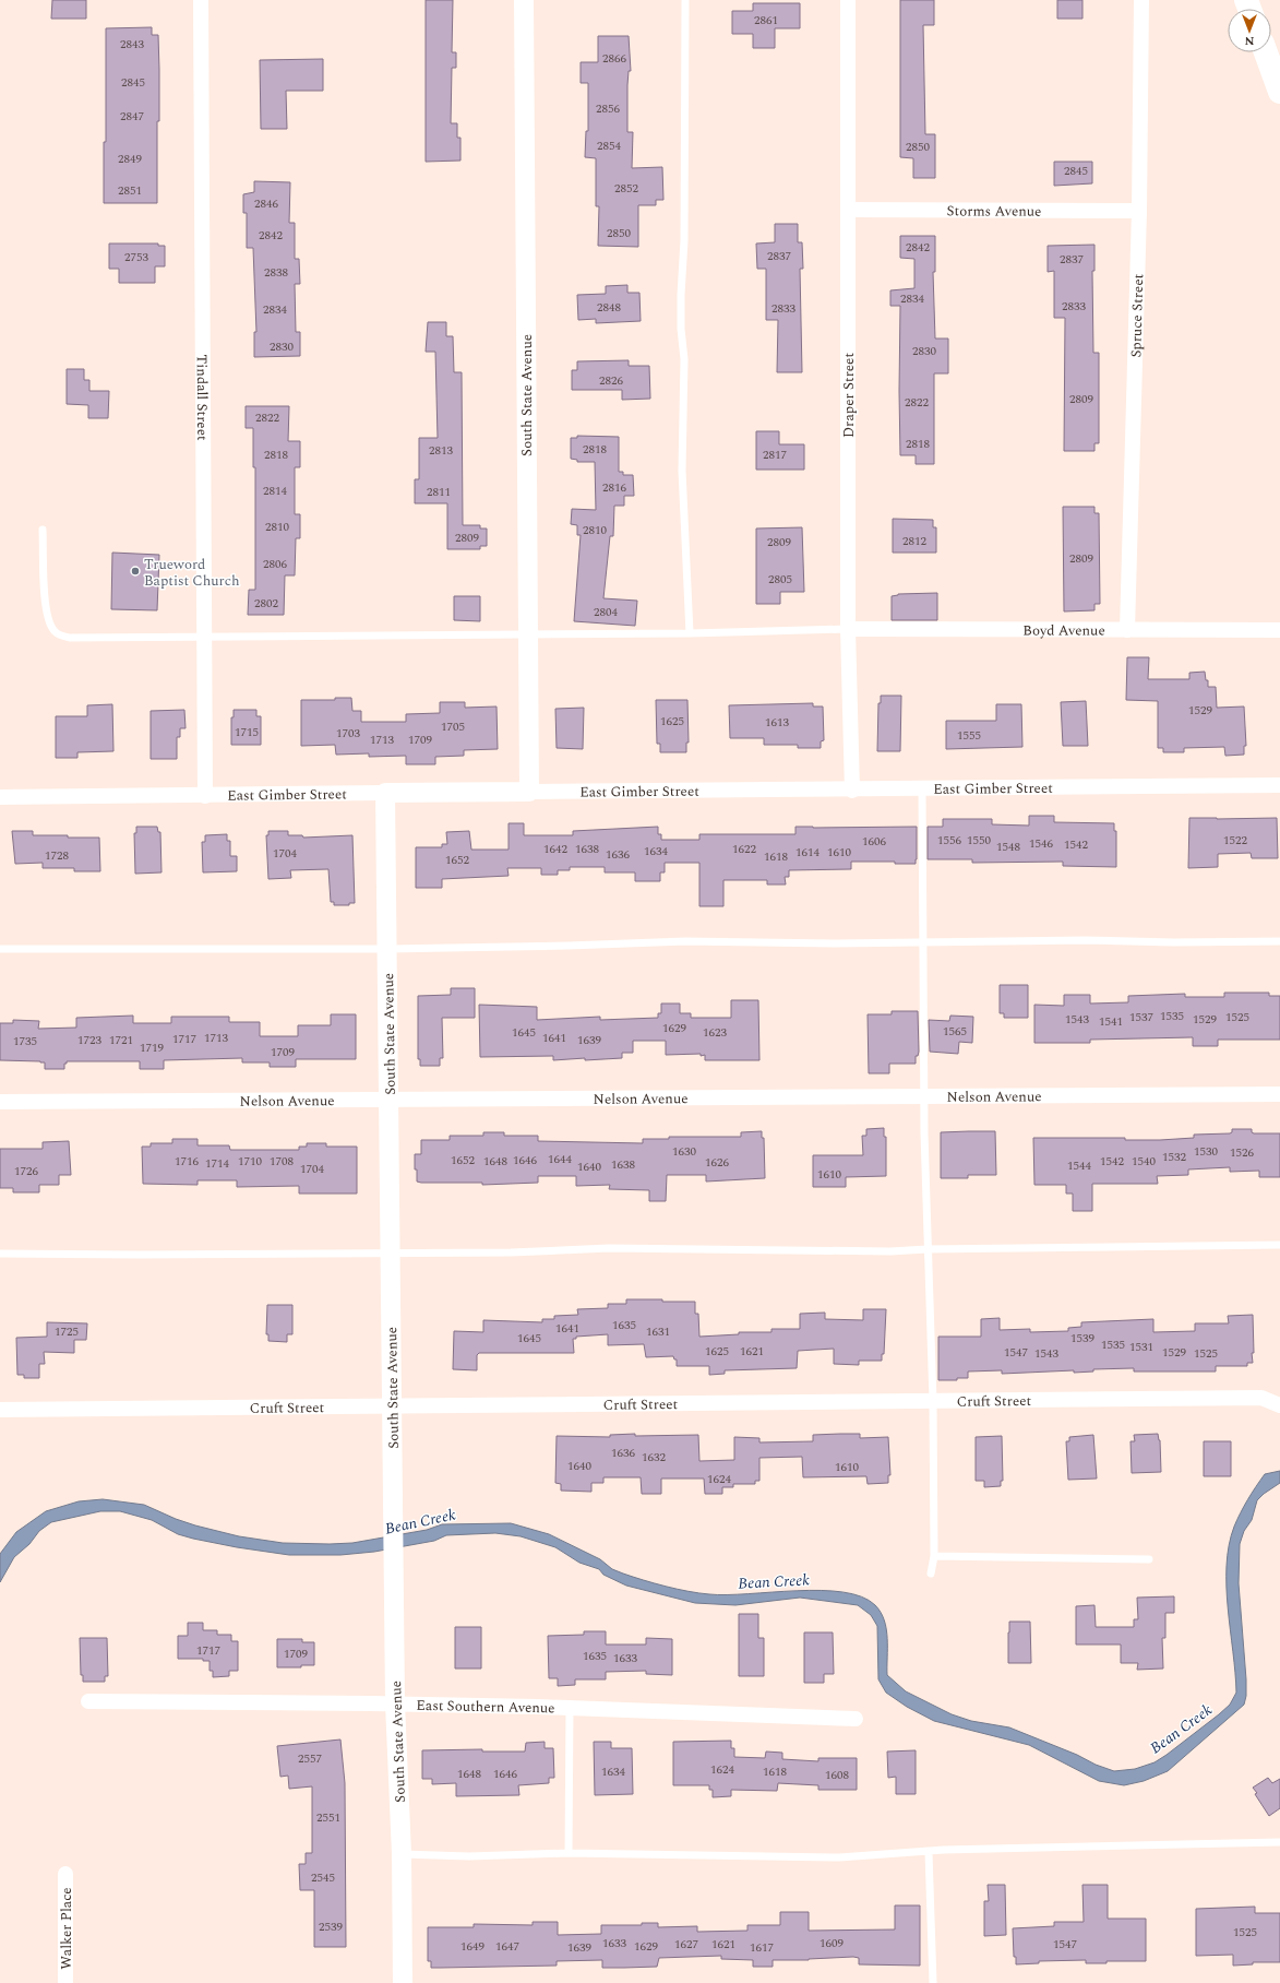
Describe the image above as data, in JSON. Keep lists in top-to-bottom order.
{
  "streets": {
    "street": [
      "Storms Avenue",
      "Spruce Street",
      "South State Avenue",
      "Draper Street",
      "Tindall Street",
      "Boyd Avenue",
      "East Gimber Street",
      "Nelson Avenue",
      "Cruft Street",
      "East Southern Avenue",
      "Walker Place"
    ]
  },
  "crossings": [
    ["Storms Avenue", "Spruce Street"],
    ["Storms Avenue", "Draper Street"],
    ["Spruce Street", "Boyd Avenue"],
    ["South State Avenue", "East Gimber Street"],
    ["South State Avenue", "Nelson Avenue"],
    ["South State Avenue", "Cruft Street"],
    ["South State Avenue", "East Southern Avenue"],
    ["Draper Street", "Boyd Avenue"],
    ["Draper Street", "East Gimber Street"],
    ["Tindall Street", "East Gimber Street"]
  ],
  "water": ["Bean Creek"],
  "places": ["Trueword Baptist Church"],
  "house_numbers": [
    "2861",
    "2843",
    "2866",
    "2845",
    "2856",
    "2847",
    "2854",
    "2850",
    "2849",
    "2845",
    "2852",
    "2851",
    "2846",
    "2850",
    "2842",
    "2842",
    "2837",
    "2753",
    "2837",
    "2838",
    "2834",
    "2833",
    "2848",
    "2833",
    "2834",
    "2830",
    "2830",
    "2826",
    "2809",
    "2822",
    "2822",
    "2818",
    "2818",
    "2813",
    "2818",
    "2817",
    "2816",
    "2814",
    "2811",
    "2810",
    "2810",
    "2809",
    "2812",
    "2809",
    "2809",
    "2806",
    "2805",
    "2802",
    "2804",
    "1529",
    "1625",
    "1613",
    "1705",
    "1715",
    "1703",
    "1555",
    "1713",
    "1709",
    "1556",
    "1550",
    "1522",
    "1606",
    "1546",
    "1542",
    "1548",
    "1642",
    "1638",
    "1622",
    "1634",
    "1614",
    "1610",
    "1704",
    "1636",
    "1728",
    "1618",
    "1652",
    "1535",
    "1537",
    "1525",
    "1543",
    "1529",
    "1541",
    "1629",
    "1565",
    "1645",
    "1623",
    "1713",
    "1641",
    "1717",
    "1723",
    "1721",
    "1639",
    "1735",
    "1719",
    "1709",
    "1630",
    "1530",
    "1526",
    "1532",
    "1644",
    "1652",
    "1646",
    "1716",
    "1710",
    "1708",
    "1648",
    "1542",
    "1540",
    "1626",
    "1714",
    "1638",
    "1544",
    "1640",
    "1704",
    "1726",
    "1610",
    "1635",
    "1641",
    "1725",
    "1631",
    "1645",
    "1539",
    "1535",
    "1531",
    "1625",
    "1621",
    "1547",
    "1529",
    "1543",
    "1525",
    "1636",
    "1632",
    "1640",
    "1610",
    "1624",
    "1717",
    "1709",
    "1635",
    "1633",
    "2557",
    "1624",
    "1634",
    "1618",
    "1648",
    "1646",
    "1608",
    "2551",
    "2545",
    "2539",
    "1525",
    "1633",
    "1609",
    "1627",
    "1621",
    "1547",
    "1649",
    "1647",
    "1629",
    "1639",
    "1617"
  ],
  "north": "bottom"
}
